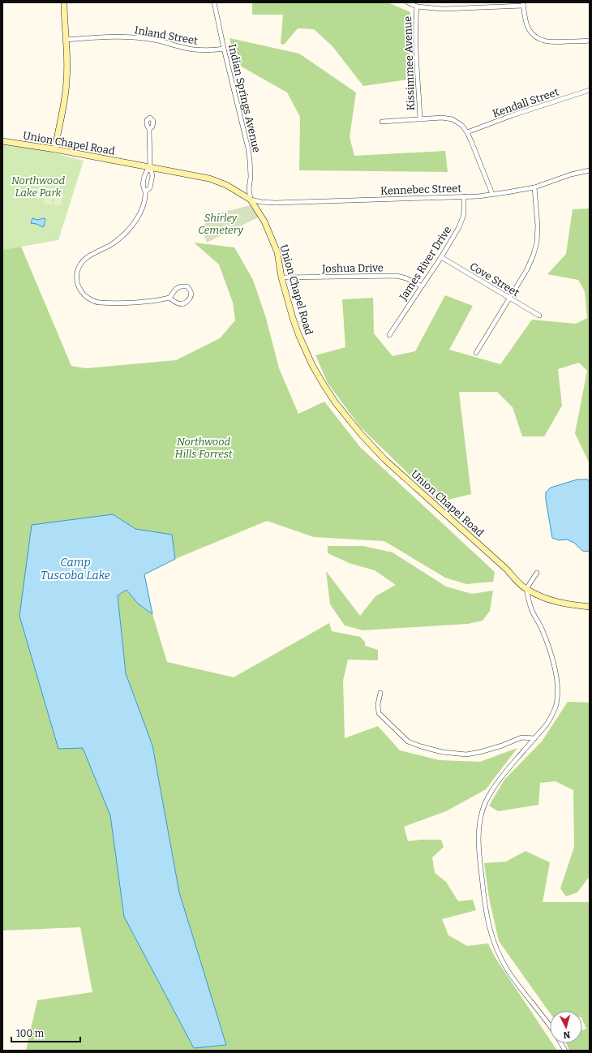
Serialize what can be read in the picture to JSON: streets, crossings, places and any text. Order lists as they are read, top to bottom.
{
  "streets": {
    "street": [
      "Inland Street",
      "Kissimmee Avenue",
      "Indian Springs Avenue",
      "Kendall Street",
      "Union Chapel Road",
      "Kennebec Street",
      "James River Drive",
      "Joshua Drive",
      "Cove Street"
    ]
  },
  "crossings": [
    ["Inland Street", "Indian Springs Avenue"],
    ["Indian Springs Avenue", "Union Chapel Road"],
    ["Indian Springs Avenue", "Kennebec Street"],
    ["Union Chapel Road", "Kennebec Street"],
    ["Union Chapel Road", "Joshua Drive"],
    ["Kennebec Street", "James River Drive"],
    ["James River Drive", "Joshua Drive"],
    ["James River Drive", "Cove Street"]
  ],
  "water": ["Camp Tuscoba Lake"],
  "parks": ["Northwood Lake Park", "Shirley Cemetery", "Northwood Hills Forrest"],
  "scale_bar": "100 m",
  "north": "bottom"
}
